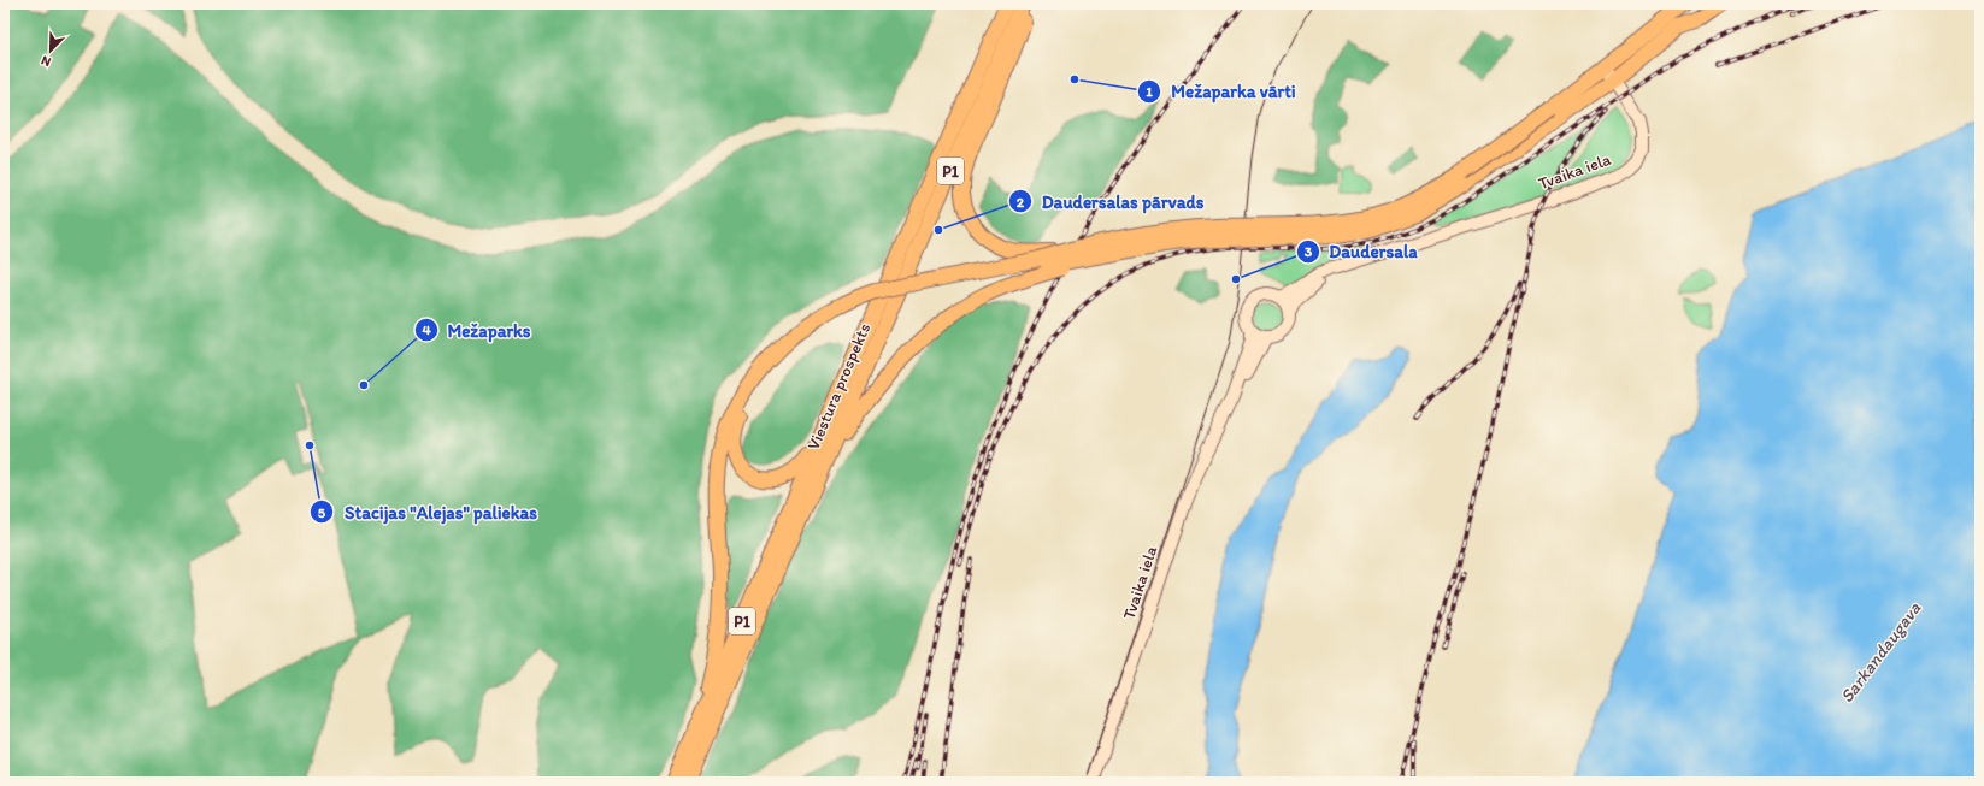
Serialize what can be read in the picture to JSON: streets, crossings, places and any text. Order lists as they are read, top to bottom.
{
  "streets": {
    "main road": ["P1", "Viestura prospekts"],
    "street": ["Tvaika iela"]
  },
  "water": ["Sarkandaugava"],
  "places": [
    "Mežaparka vārti",
    "Daudersalas pārvads",
    "Daudersala",
    "Mežaparks",
    "Stacijas \"Alejas\" paliekas"
  ],
  "north": "bottom left"
}
